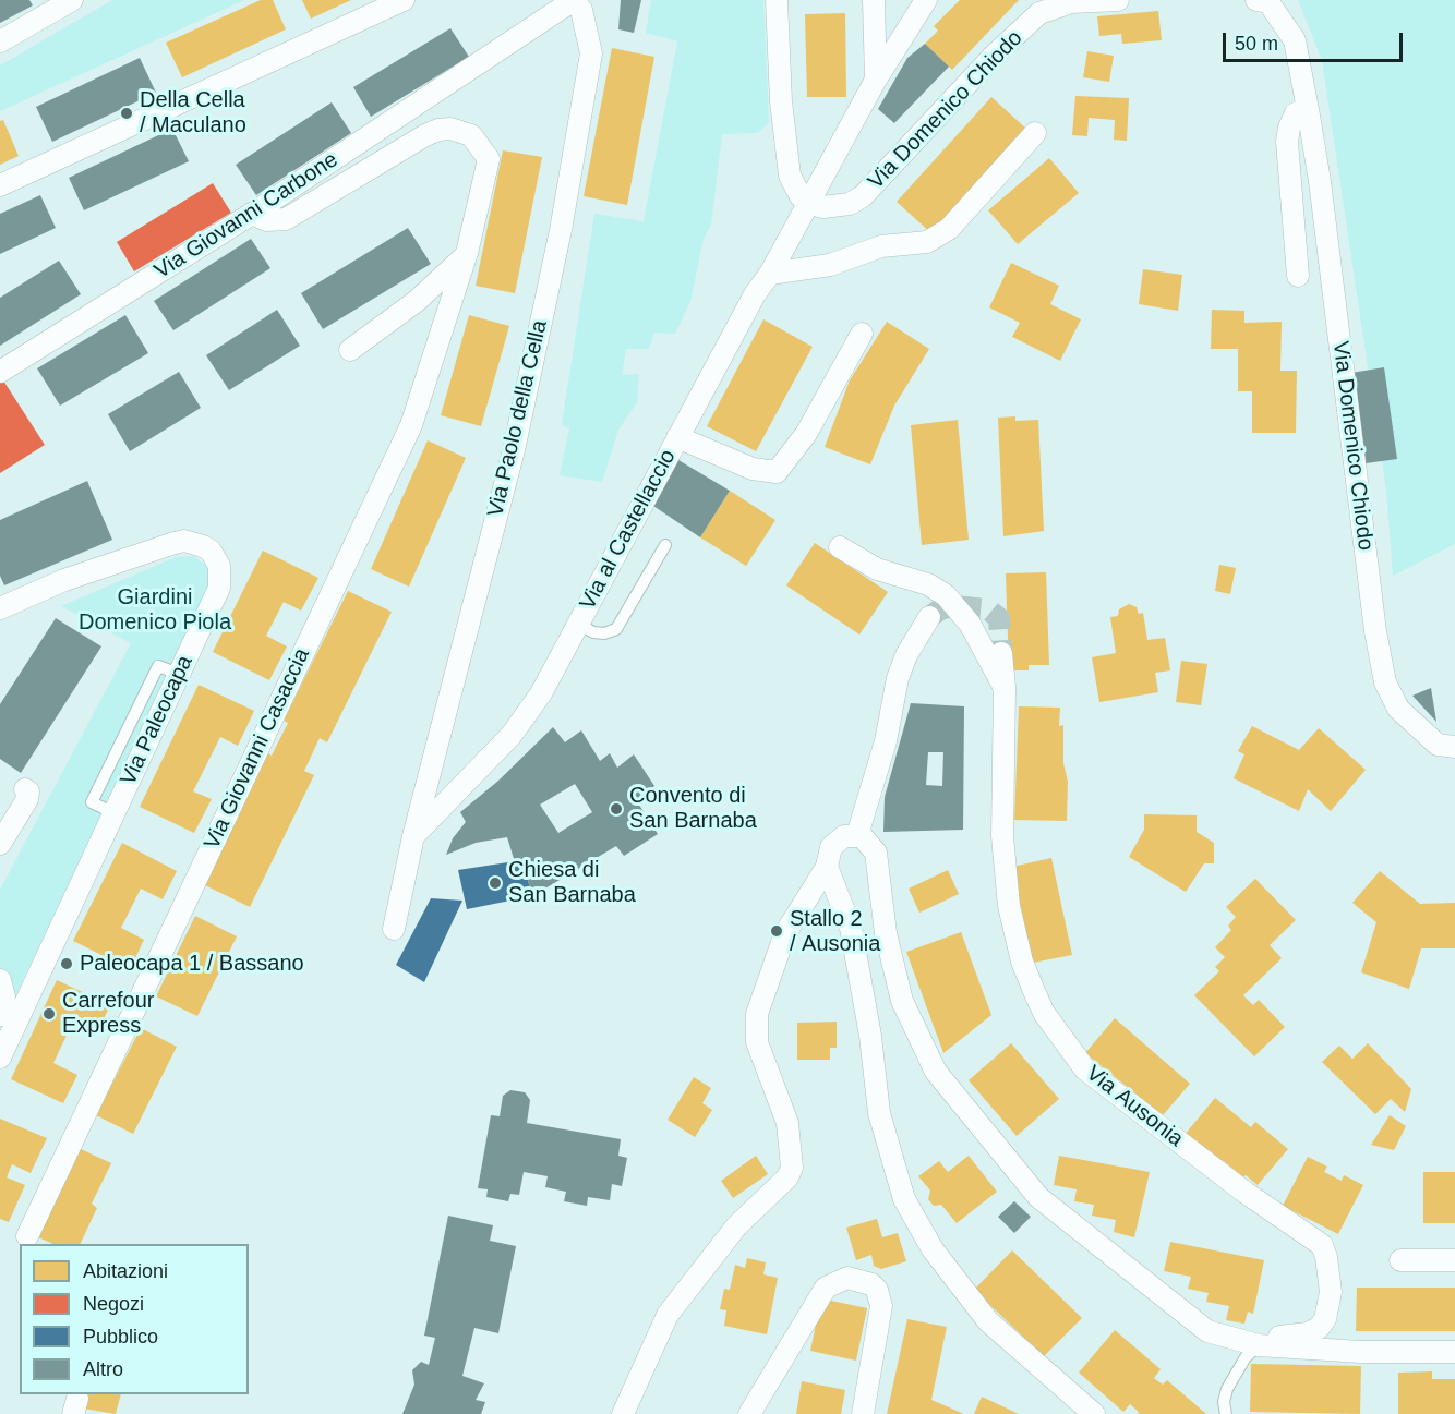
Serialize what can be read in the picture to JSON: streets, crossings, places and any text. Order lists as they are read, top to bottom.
{
  "streets": {
    "street": [
      "Via Domenico Chiodo",
      "Via Giovanni Carbone",
      "Via Paolo della Cella",
      "Via al Castellaccio",
      "Via Paleocapa",
      "Via Giovanni Casaccia",
      "Via Ausonia"
    ]
  },
  "crossings": [
    ["Via Domenico Chiodo", "Via al Castellaccio"],
    ["Via Giovanni Carbone", "Via Paolo della Cella"],
    ["Via Giovanni Carbone", "Via Giovanni Casaccia"],
    ["Via Paolo della Cella", "Via al Castellaccio"]
  ],
  "parks": ["Giardini Domenico Piola"],
  "places": [
    "Della Cella / Maculano",
    "Convento di San Barnaba",
    "Chiesa di San Barnaba",
    "Stallo 2 / Ausonia",
    "Paleocapa 1 / Bassano",
    "Carrefour Express"
  ],
  "legend": [
    "Abitazioni",
    "Negozi",
    "Pubblico",
    "Altro"
  ],
  "scale_bar": "50 m"
}
